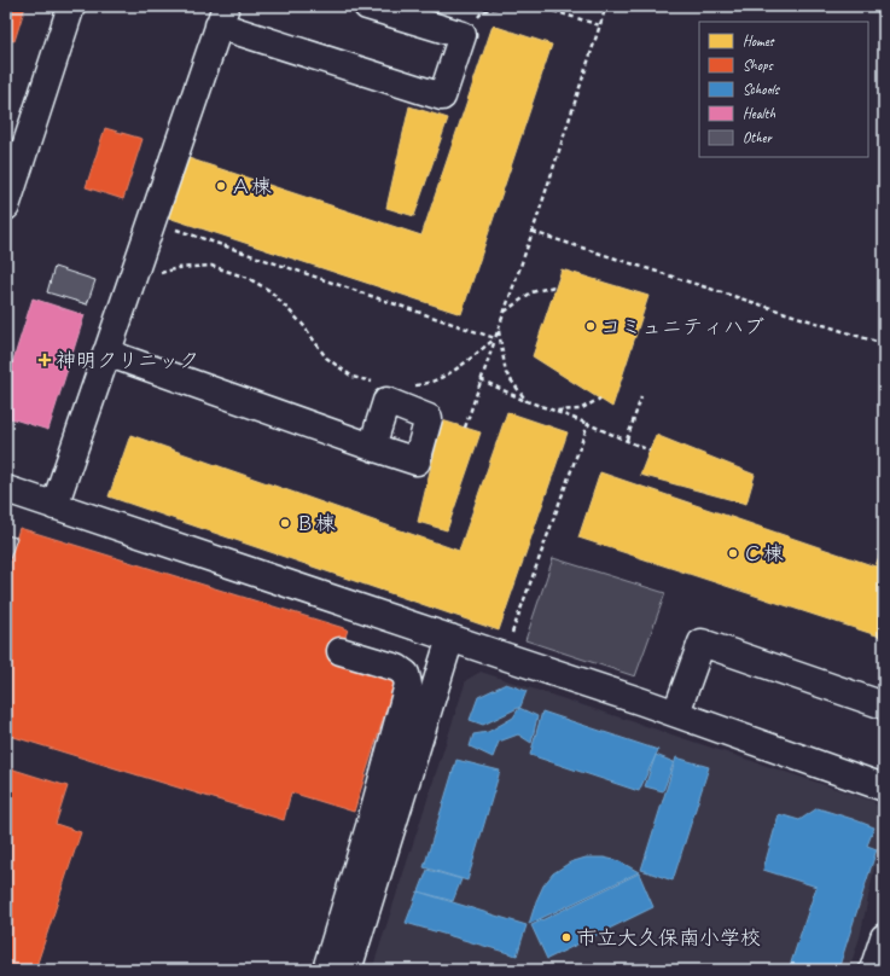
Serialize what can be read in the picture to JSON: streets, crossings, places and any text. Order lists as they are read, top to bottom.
{
  "places": {
    "other": [
      "Ａ棟",
      "コミュニティハブ",
      "Ｂ棟",
      "Ｃ棟",
      "市立大久保南小学校"
    ],
    "health": ["神明クリニック"]
  },
  "legend": [
    "Homes",
    "Shops",
    "Schools",
    "Health",
    "Other"
  ]
}
